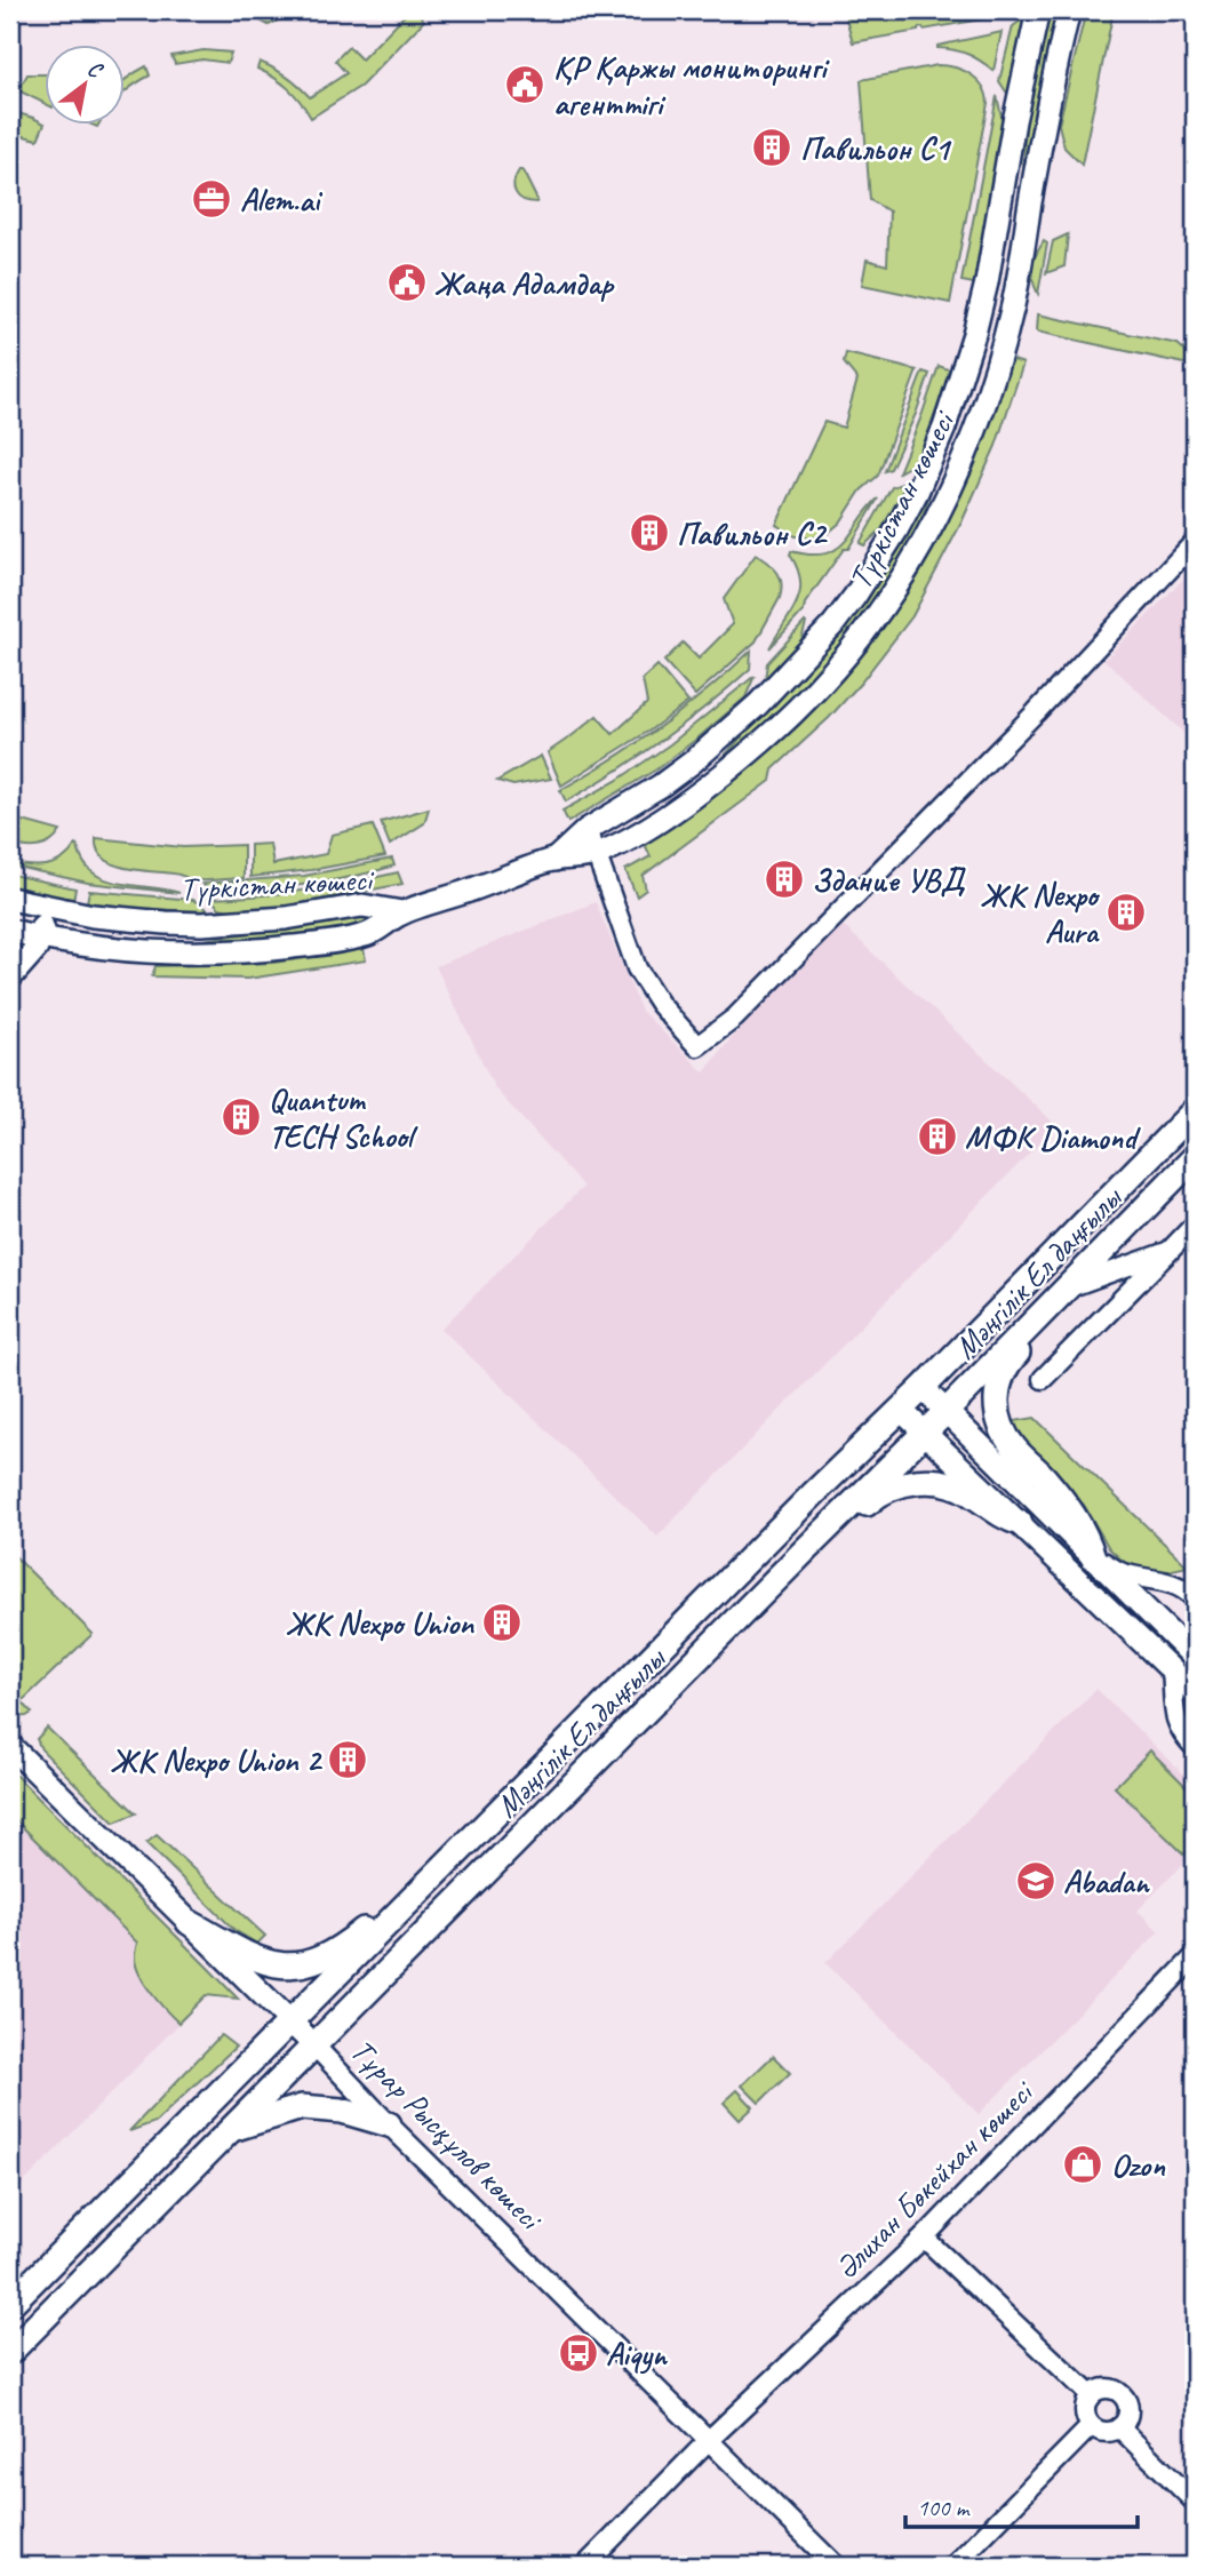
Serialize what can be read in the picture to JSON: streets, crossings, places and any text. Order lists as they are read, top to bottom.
{
  "streets": {
    "main road": ["Мәңгілік Ел даңғылы"],
    "street": ["Түркістан көшесі", "Тұрар Рысқұлов көшесі", "Әлихан Бөкейхан көшесі"]
  },
  "crossings": [
    ["Мәңгілік Ел даңғылы", "Тұрар Рысқұлов көшесі"],
    ["Тұрар Рысқұлов көшесі", "Әлихан Бөкейхан көшесі"]
  ],
  "places": {
    "public building": ["ҚР Қаржы мониторингі агенттігі", "Жаңа Адамдар"],
    "building": [
      "Павильон С1",
      "Павильон С2",
      "Здание УВД",
      "ЖК Nexpo Aura",
      "Quantum TECH School",
      "МФК Diamond",
      "ЖК Nexpo Union",
      "ЖК Nexpo Union 2"
    ],
    "office": ["Alem.ai"],
    "school or university": ["Abadan"],
    "shop": ["Ozon"],
    "bus stop": ["Aiqyn"]
  },
  "scale_bar": "100 m",
  "north": "top right"
}
